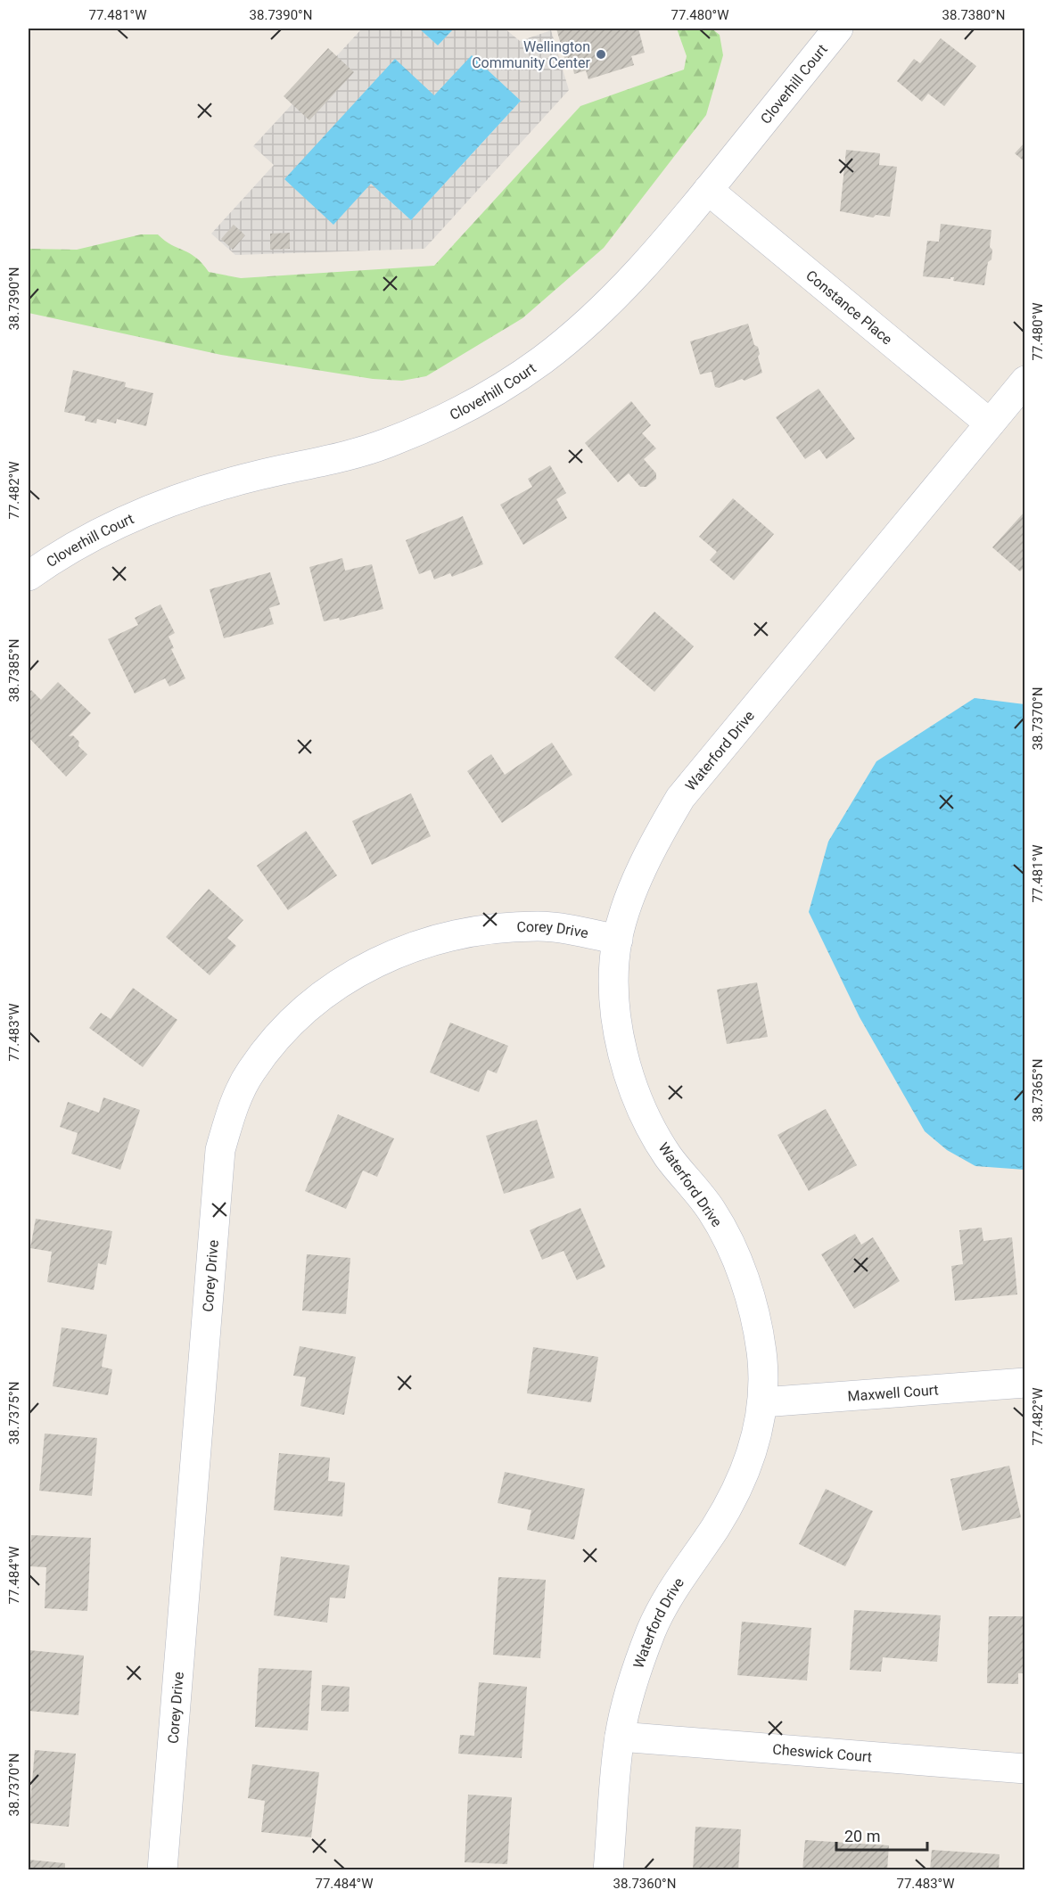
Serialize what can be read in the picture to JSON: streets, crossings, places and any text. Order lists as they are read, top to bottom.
{
  "streets": {
    "street": [
      "Cloverhill Court",
      "Constance Place",
      "Waterford Drive",
      "Corey Drive",
      "Maxwell Court",
      "Cheswick Court"
    ]
  },
  "crossings": [
    ["Cloverhill Court", "Constance Place"],
    ["Constance Place", "Waterford Drive"],
    ["Waterford Drive", "Corey Drive"],
    ["Waterford Drive", "Maxwell Court"],
    ["Waterford Drive", "Cheswick Court"]
  ],
  "places": ["Wellington Community Center"],
  "scale_bar": "20 m",
  "coordinates": [
    "77.481°W",
    "38.7390°N",
    "77.480°W",
    "38.7380°N",
    "77.482°W",
    "38.7385°N",
    "38.7370°N",
    "77.483°W",
    "38.7365°N",
    "38.7375°N",
    "77.484°W",
    "38.7360°N"
  ]
}
